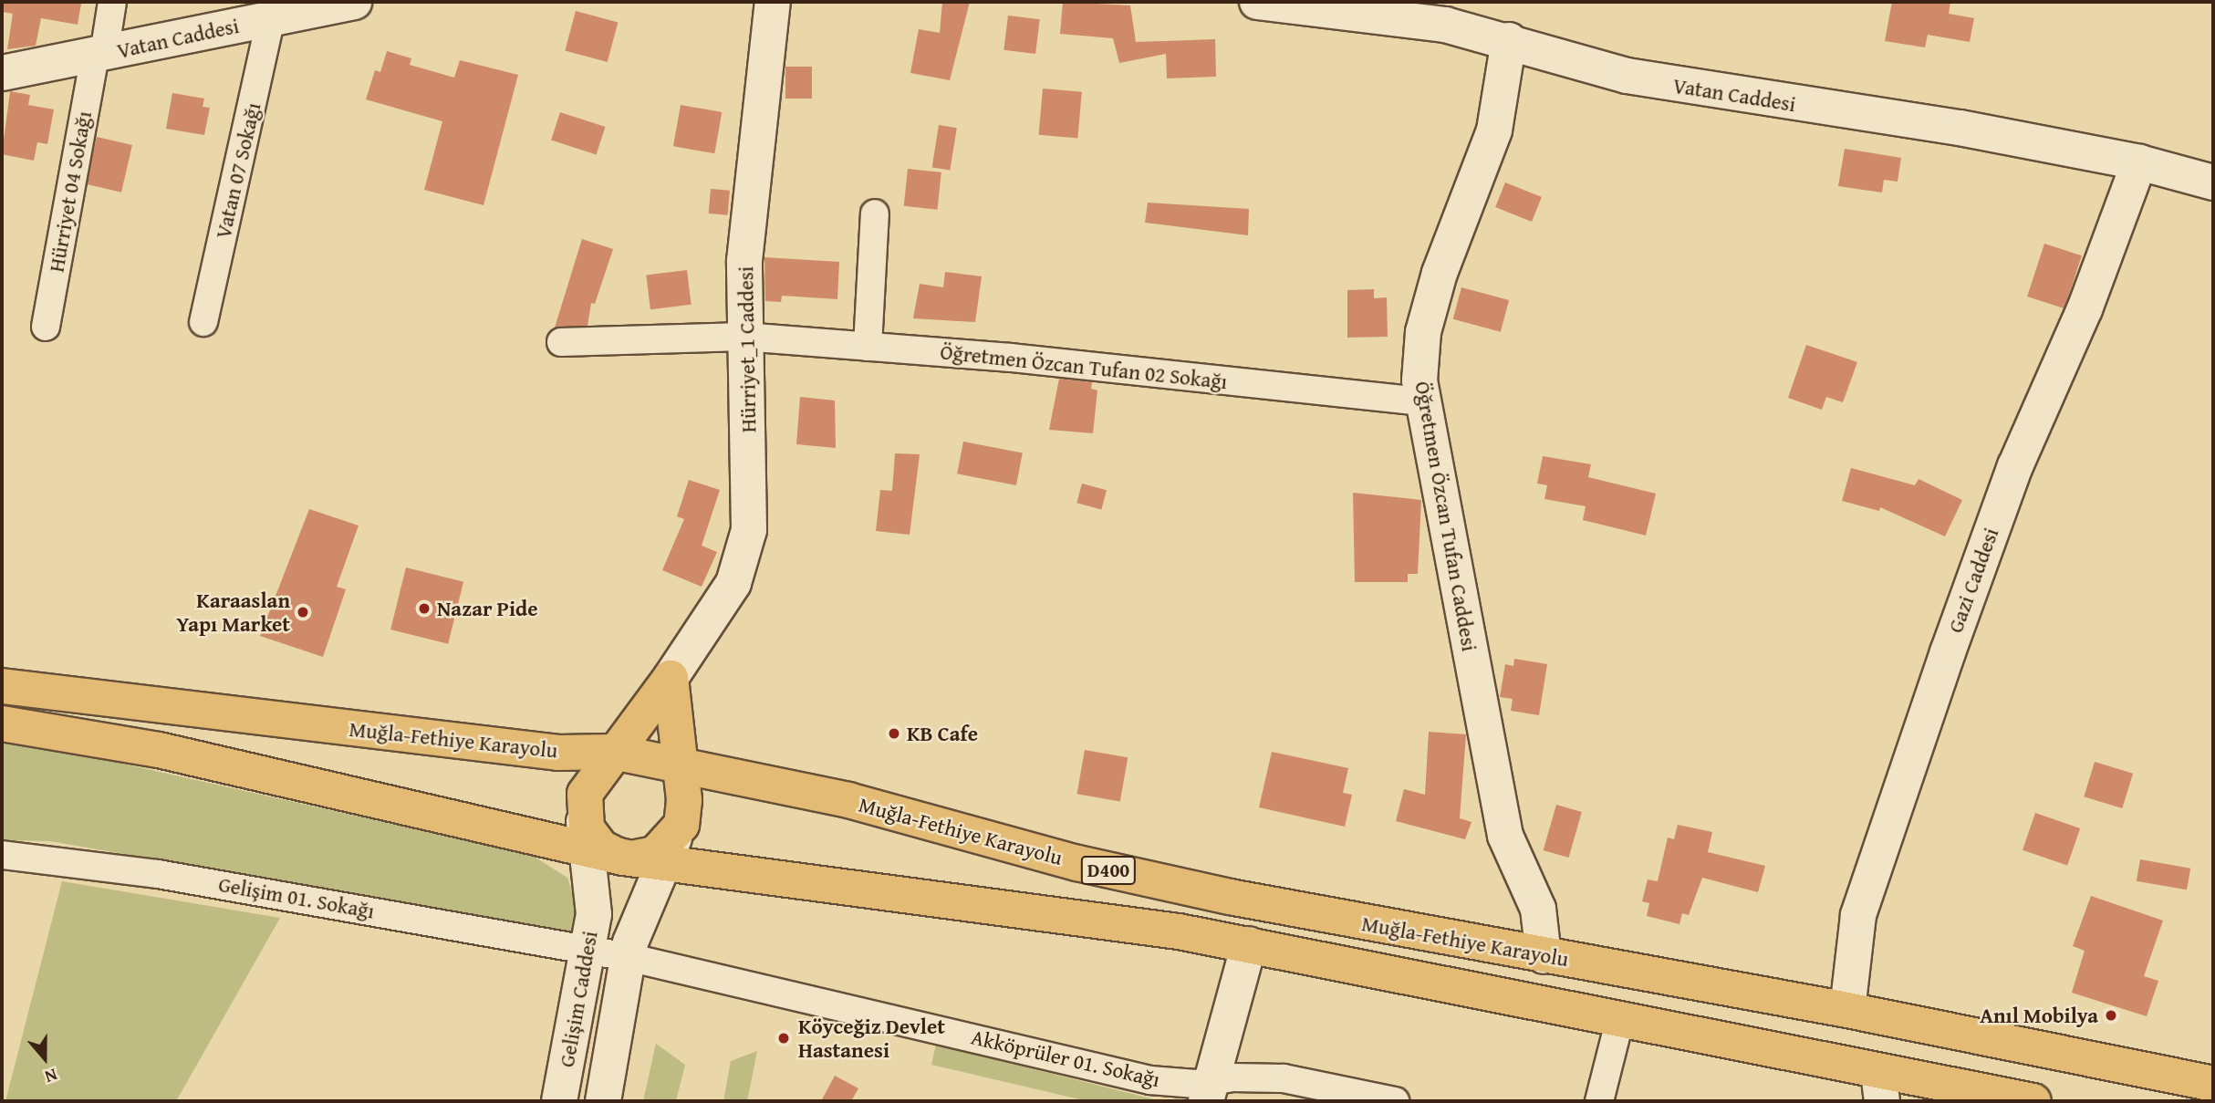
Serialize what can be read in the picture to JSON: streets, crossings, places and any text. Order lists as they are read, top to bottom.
{
  "streets": {
    "highway": ["Muğla-Fethiye Karayolu", "D400"],
    "street": [
      "Vatan Caddesi",
      "Vatan 07 Sokağı",
      "Hürriyet 04 Sokağı",
      "Hürriyet_1 Caddesi",
      "Öğretmen Özcan Tufan 02 Sokağı",
      "Öğretmen Özcan Tufan Caddesi",
      "Gazi Caddesi",
      "Gelişim 01. Sokağı",
      "Gelişim Caddesi",
      "Akköprüler 01. Sokağı"
    ]
  },
  "crossings": [
    ["Vatan Caddesi", "Vatan 07 Sokağı"],
    ["Vatan Caddesi", "Hürriyet 04 Sokağı"],
    ["Vatan Caddesi", "Öğretmen Özcan Tufan Caddesi"],
    ["Vatan Caddesi", "Gazi Caddesi"],
    ["Hürriyet_1 Caddesi", "Öğretmen Özcan Tufan 02 Sokağı"],
    ["Öğretmen Özcan Tufan 02 Sokağı", "Öğretmen Özcan Tufan Caddesi"],
    ["Öğretmen Özcan Tufan Caddesi", "Muğla-Fethiye Karayolu"],
    ["Gazi Caddesi", "Muğla-Fethiye Karayolu"],
    ["Muğla-Fethiye Karayolu", "Gelişim Caddesi"],
    ["Gelişim 01. Sokağı", "Gelişim Caddesi"],
    ["Gelişim 01. Sokağı", "Akköprüler 01. Sokağı"],
    ["Gelişim Caddesi", "Akköprüler 01. Sokağı"]
  ],
  "places": [
    "Nazar Pide",
    "Karaaslan Yapı Market",
    "KB Cafe",
    "Anıl Mobilya",
    "Köyceğiz Devlet Hastanesi"
  ],
  "north": "bottom"
}
